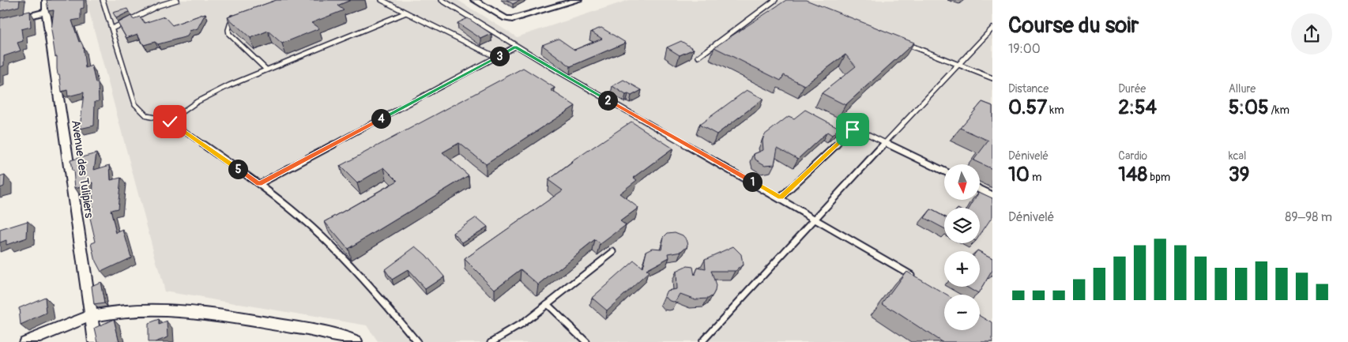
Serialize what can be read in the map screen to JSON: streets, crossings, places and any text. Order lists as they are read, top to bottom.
{
  "streets": {
    "street": ["Avenue des Tulipiers"]
  },
  "north": "bottom",
  "page": {
    "heading": ["Course du soir", "19:00"],
    "pins": [
      "3",
      "2",
      "4",
      "5",
      "1"
    ],
    "stats": [
      ["Distance", "0.57 km"],
      ["Durée", "2:54"],
      ["Allure", "5:05 /km"],
      ["Dénivelé", "10 m"],
      ["Cardio", "148 bpm"],
      ["kcal", "39"]
    ],
    "map_buttons": ["+", "−"],
    "chart": ["Dénivelé", "89–98 m"]
  }
}
